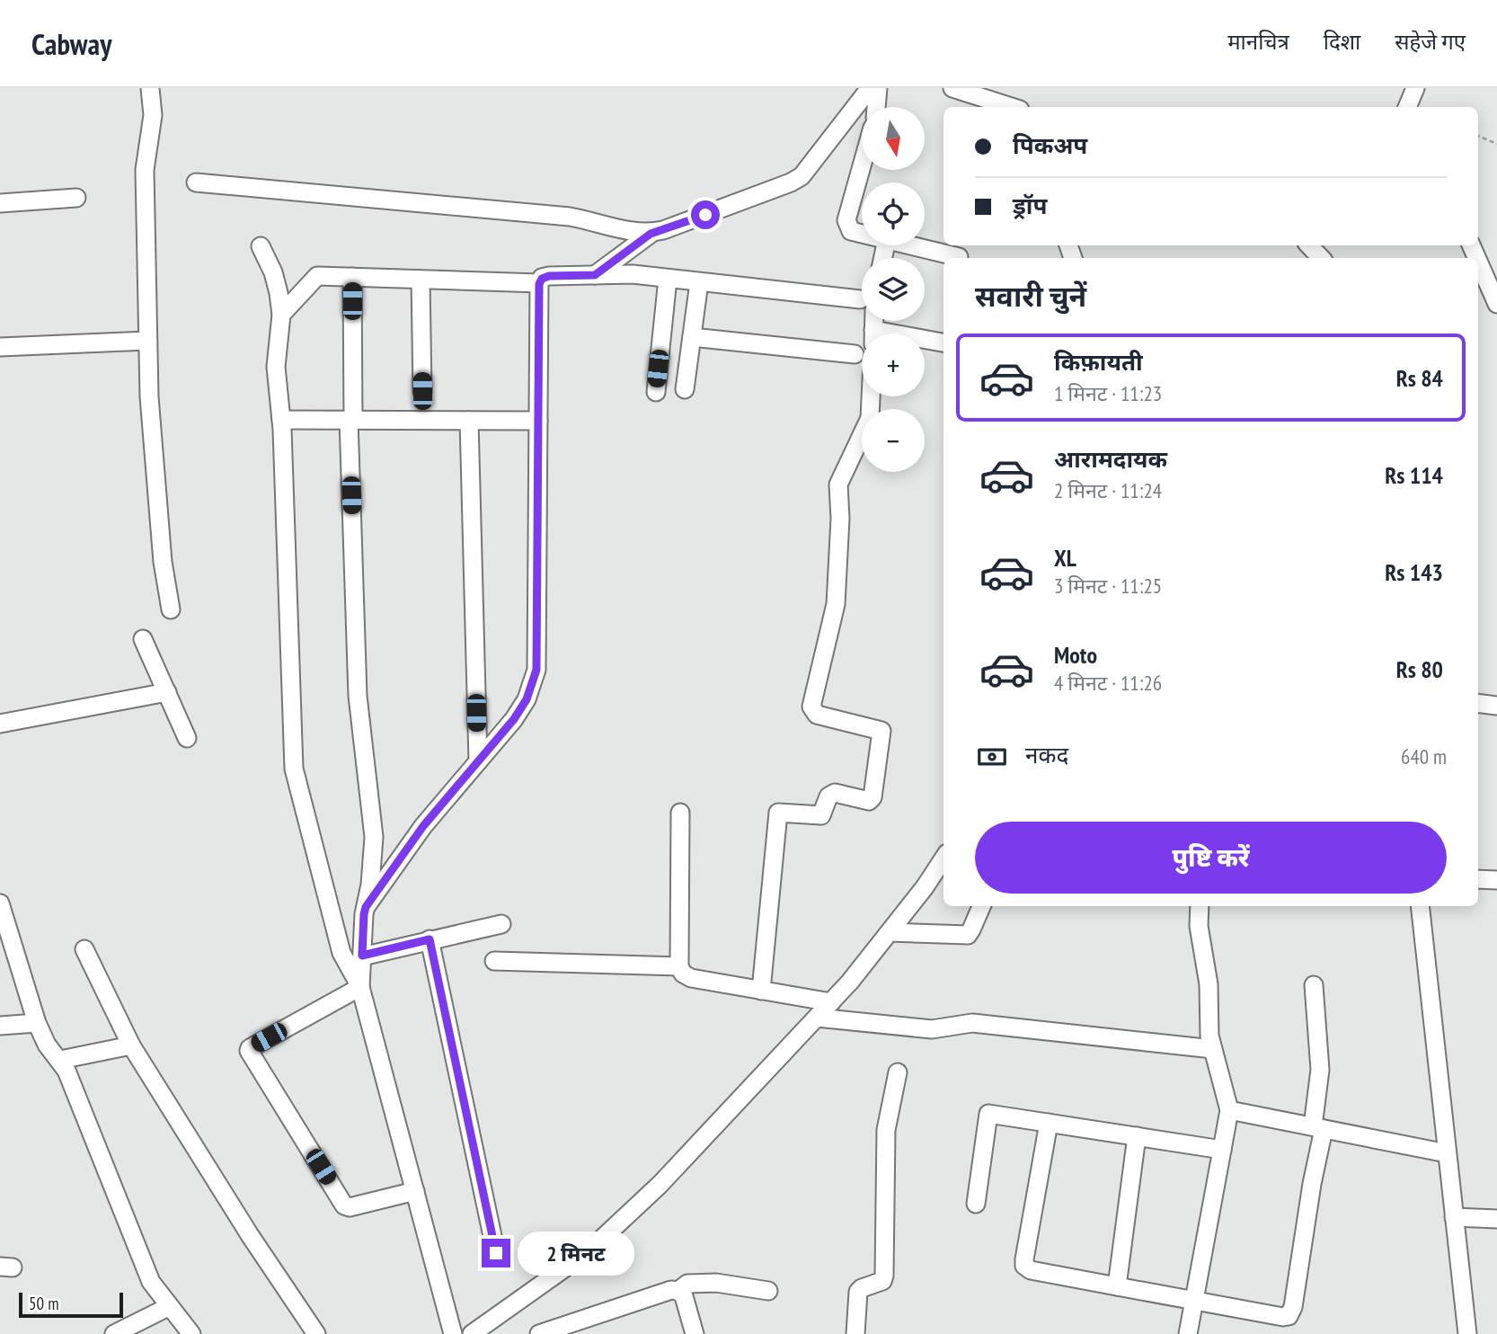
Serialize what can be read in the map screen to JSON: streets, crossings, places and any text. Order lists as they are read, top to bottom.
{
  "scale_bar": "50 m",
  "north": "bottom",
  "page": {
    "header": "Cabway",
    "nav": ["मानचित्र", "दिशा", "सहेजे गए"],
    "map_buttons": ["+", "−"],
    "banner": ["पिकअप", "ड्रॉप"],
    "heading": "सवारी चुनें",
    "list": [
      {
        "name": "किफ़ायती",
        "note": "1 मिनट · 11:23",
        "value": "Rs 84"
      },
      {
        "name": "आरामदायक",
        "note": "2 मिनट · 11:24",
        "value": "Rs 114"
      },
      {
        "name": "XL",
        "note": "3 मिनट · 11:25",
        "value": "Rs 143"
      },
      {
        "name": "Moto",
        "note": "4 मिनट · 11:26",
        "value": "Rs 80"
      }
    ],
    "pay": ["नकद", "640 m"],
    "buttons": "पुष्टि करें",
    "bubble": "2 मिनट",
    "scale": "50 m"
  }
}
